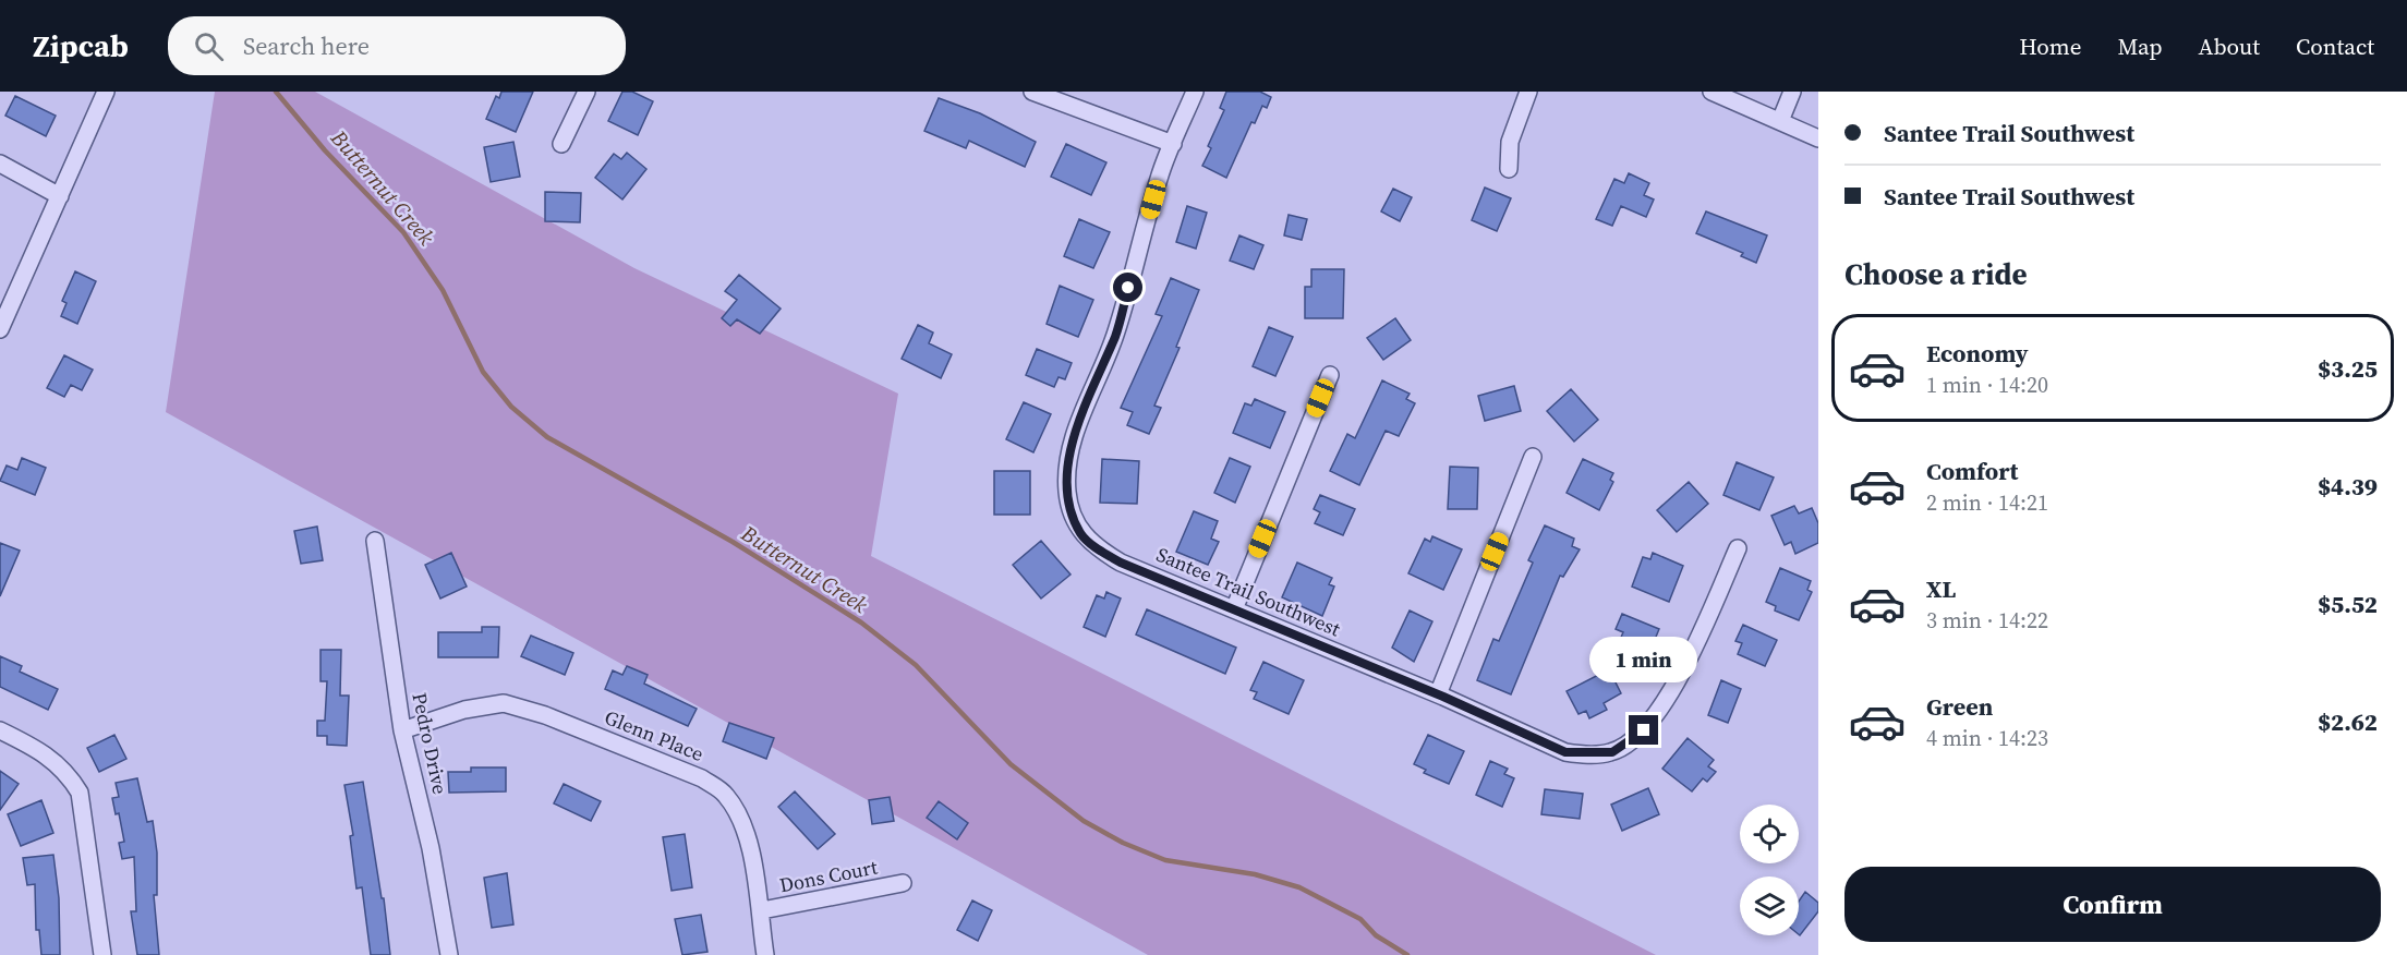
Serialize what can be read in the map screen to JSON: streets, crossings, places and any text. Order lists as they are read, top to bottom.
{
  "streets": {
    "street": [
      "Santee Trail Southwest",
      "Glenn Place",
      "Pedro Drive",
      "Dons Court"
    ]
  },
  "crossings": [
    ["Glenn Place", "Pedro Drive"],
    ["Glenn Place", "Dons Court"]
  ],
  "water": ["Butternut Creek"],
  "page": {
    "header": "Zipcab",
    "search": "Search here",
    "nav": [
      "Home",
      "Map",
      "About",
      "Contact"
    ],
    "banner": ["Santee Trail Southwest", "Santee Trail Southwest"],
    "heading": "Choose a ride",
    "list": [
      {
        "name": "Economy",
        "note": "1 min · 14:20",
        "value": "$3.25"
      },
      {
        "name": "Comfort",
        "note": "2 min · 14:21",
        "value": "$4.39"
      },
      {
        "name": "XL",
        "note": "3 min · 14:22",
        "value": "$5.52"
      },
      {
        "name": "Green",
        "note": "4 min · 14:23",
        "value": "$2.62"
      }
    ],
    "bubble": "1 min",
    "buttons": "Confirm"
  }
}
